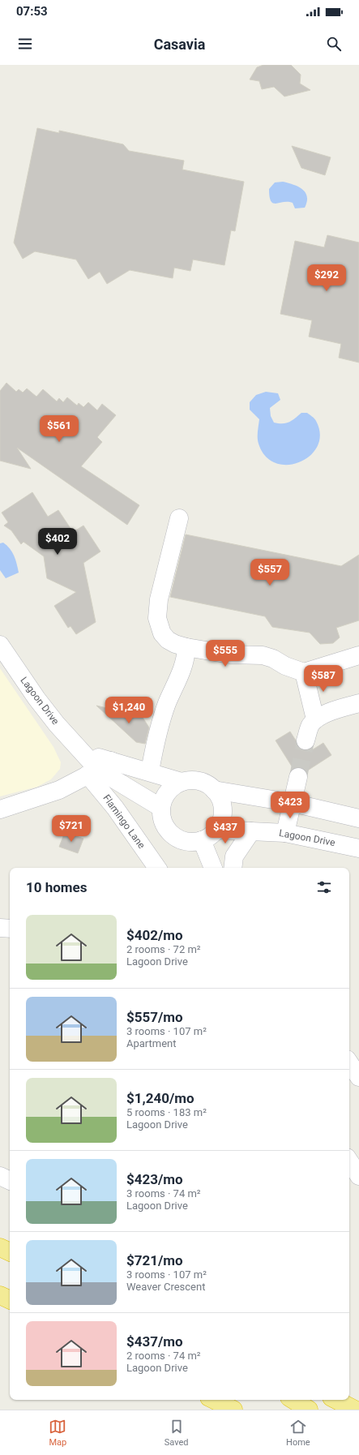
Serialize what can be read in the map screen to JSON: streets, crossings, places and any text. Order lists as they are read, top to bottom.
{
  "streets": {
    "street": ["Lagoon Drive", "Flamingo Lane"]
  },
  "crossings": [
    ["Lagoon Drive", "Flamingo Lane"]
  ],
  "page": {
    "status": "07:53",
    "header": "Casavia",
    "price": [
      "$292",
      "$561",
      "$402",
      "$557",
      "$555",
      "$587",
      "$1,240",
      "$423",
      "$721",
      "$437"
    ],
    "heading": "10 homes",
    "list": [
      {
        "name": "$402/mo",
        "note": "2 rooms · 72 m² · Lagoon Drive"
      },
      {
        "name": "$557/mo",
        "note": "3 rooms · 107 m² · Apartment"
      },
      {
        "name": "$1,240/mo",
        "note": "5 rooms · 183 m² · Lagoon Drive"
      },
      {
        "name": "$423/mo",
        "note": "3 rooms · 74 m² · Lagoon Drive"
      },
      {
        "name": "$721/mo",
        "note": "3 rooms · 107 m² · Weaver Crescent"
      },
      {
        "name": "$437/mo",
        "note": "2 rooms · 74 m² · Lagoon Drive"
      }
    ],
    "tabs": ["Map", "Saved", "Home"]
  }
}
